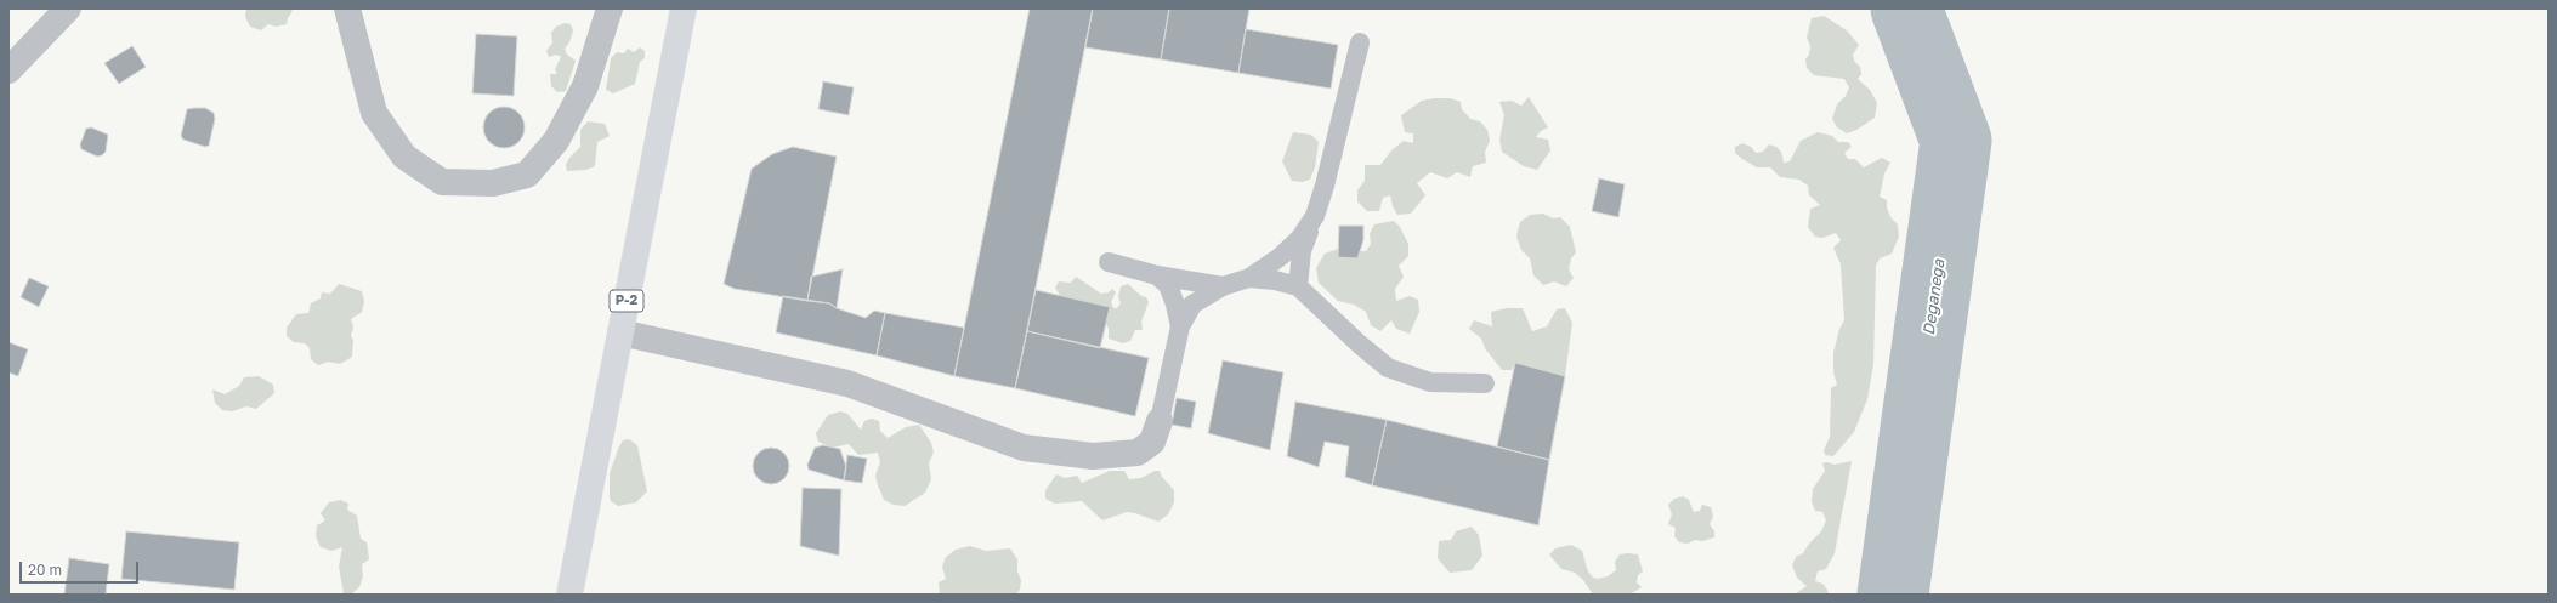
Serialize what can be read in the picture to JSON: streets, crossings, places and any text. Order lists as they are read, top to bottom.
{
  "streets": {
    "highway": ["P-2"]
  },
  "water": ["Deganega"],
  "scale_bar": "20 m"
}
